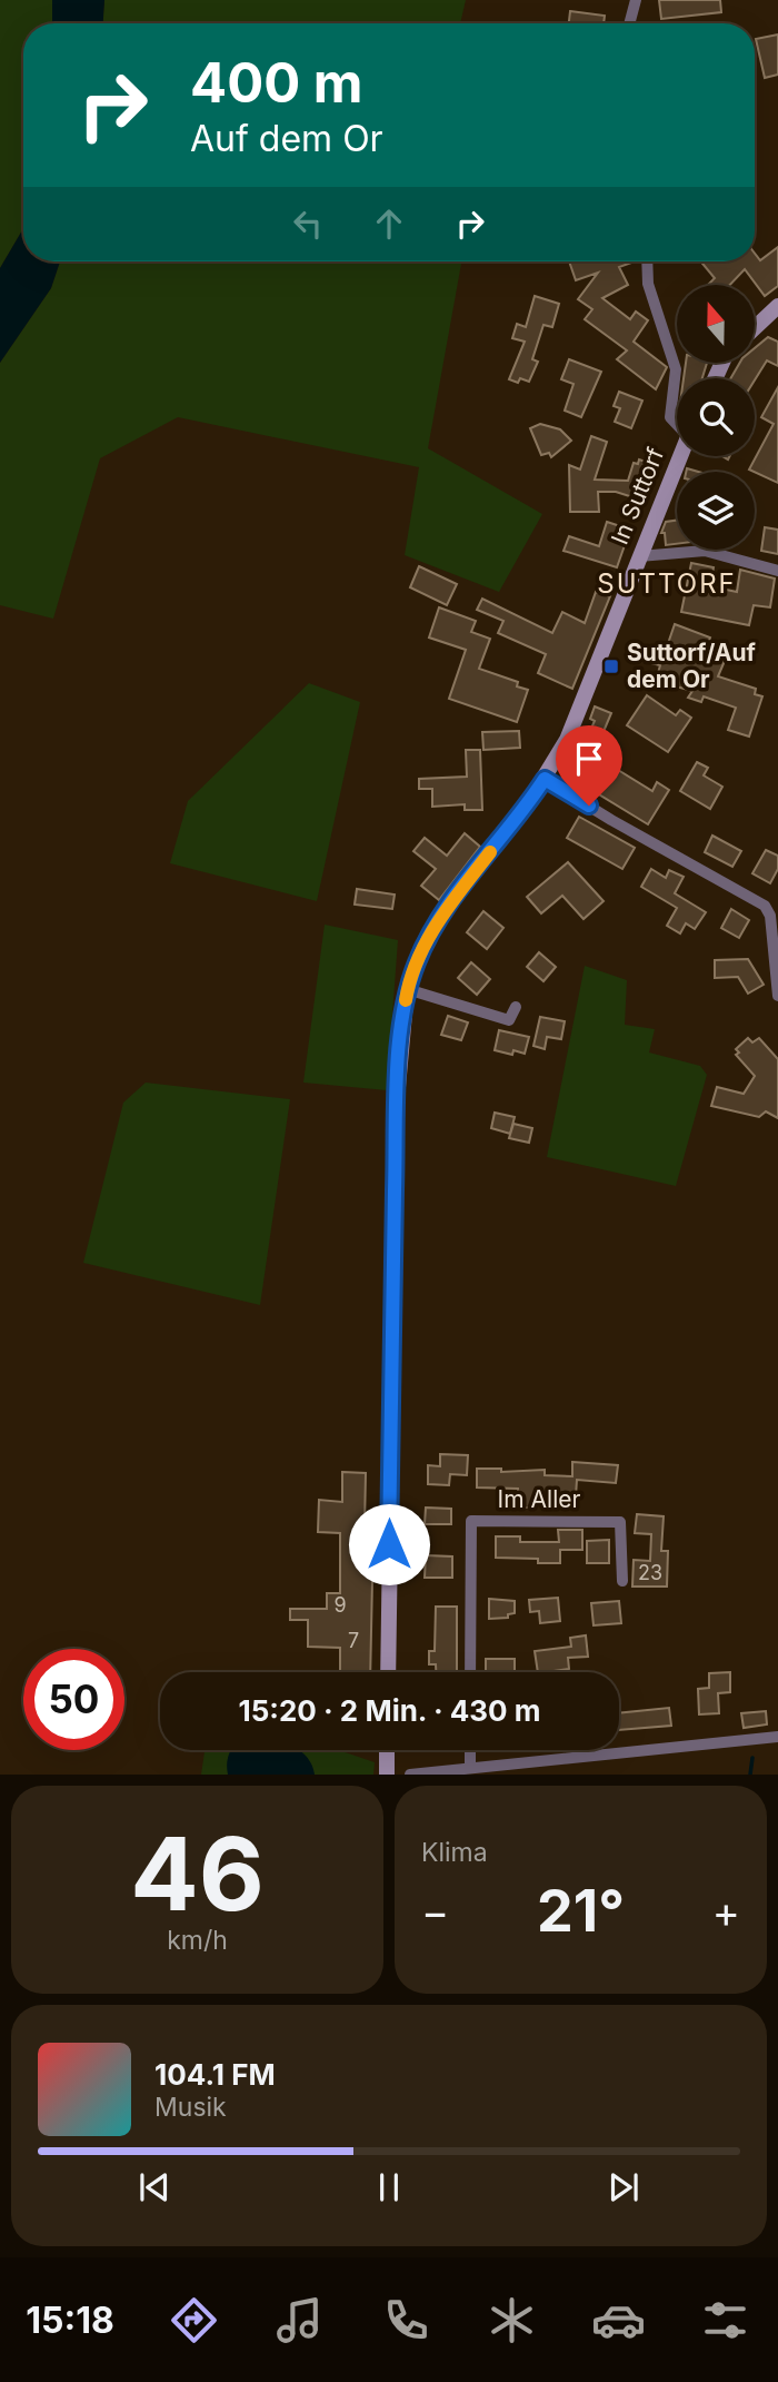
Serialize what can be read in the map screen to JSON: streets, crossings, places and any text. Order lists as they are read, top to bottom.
{
  "streets": {
    "main road": ["In Suttorf"],
    "street": ["Im Aller"]
  },
  "districts": ["SUTTORF"],
  "places": {
    "transit": ["Suttorf/Auf dem Or"]
  },
  "house_numbers": ["23", "9", "7"],
  "north": "top",
  "page": {
    "turn": ["400 m", "Auf dem Or"],
    "limit": "50",
    "trip": "15:20 · 2 Min. · 430 m",
    "tile": [
      ["46", "km/h"],
      "Klima"
    ],
    "heat": ["−", "21°", "+"],
    "song": ["104.1 FM", "Musik"],
    "tabs": "15:18"
  }
}
